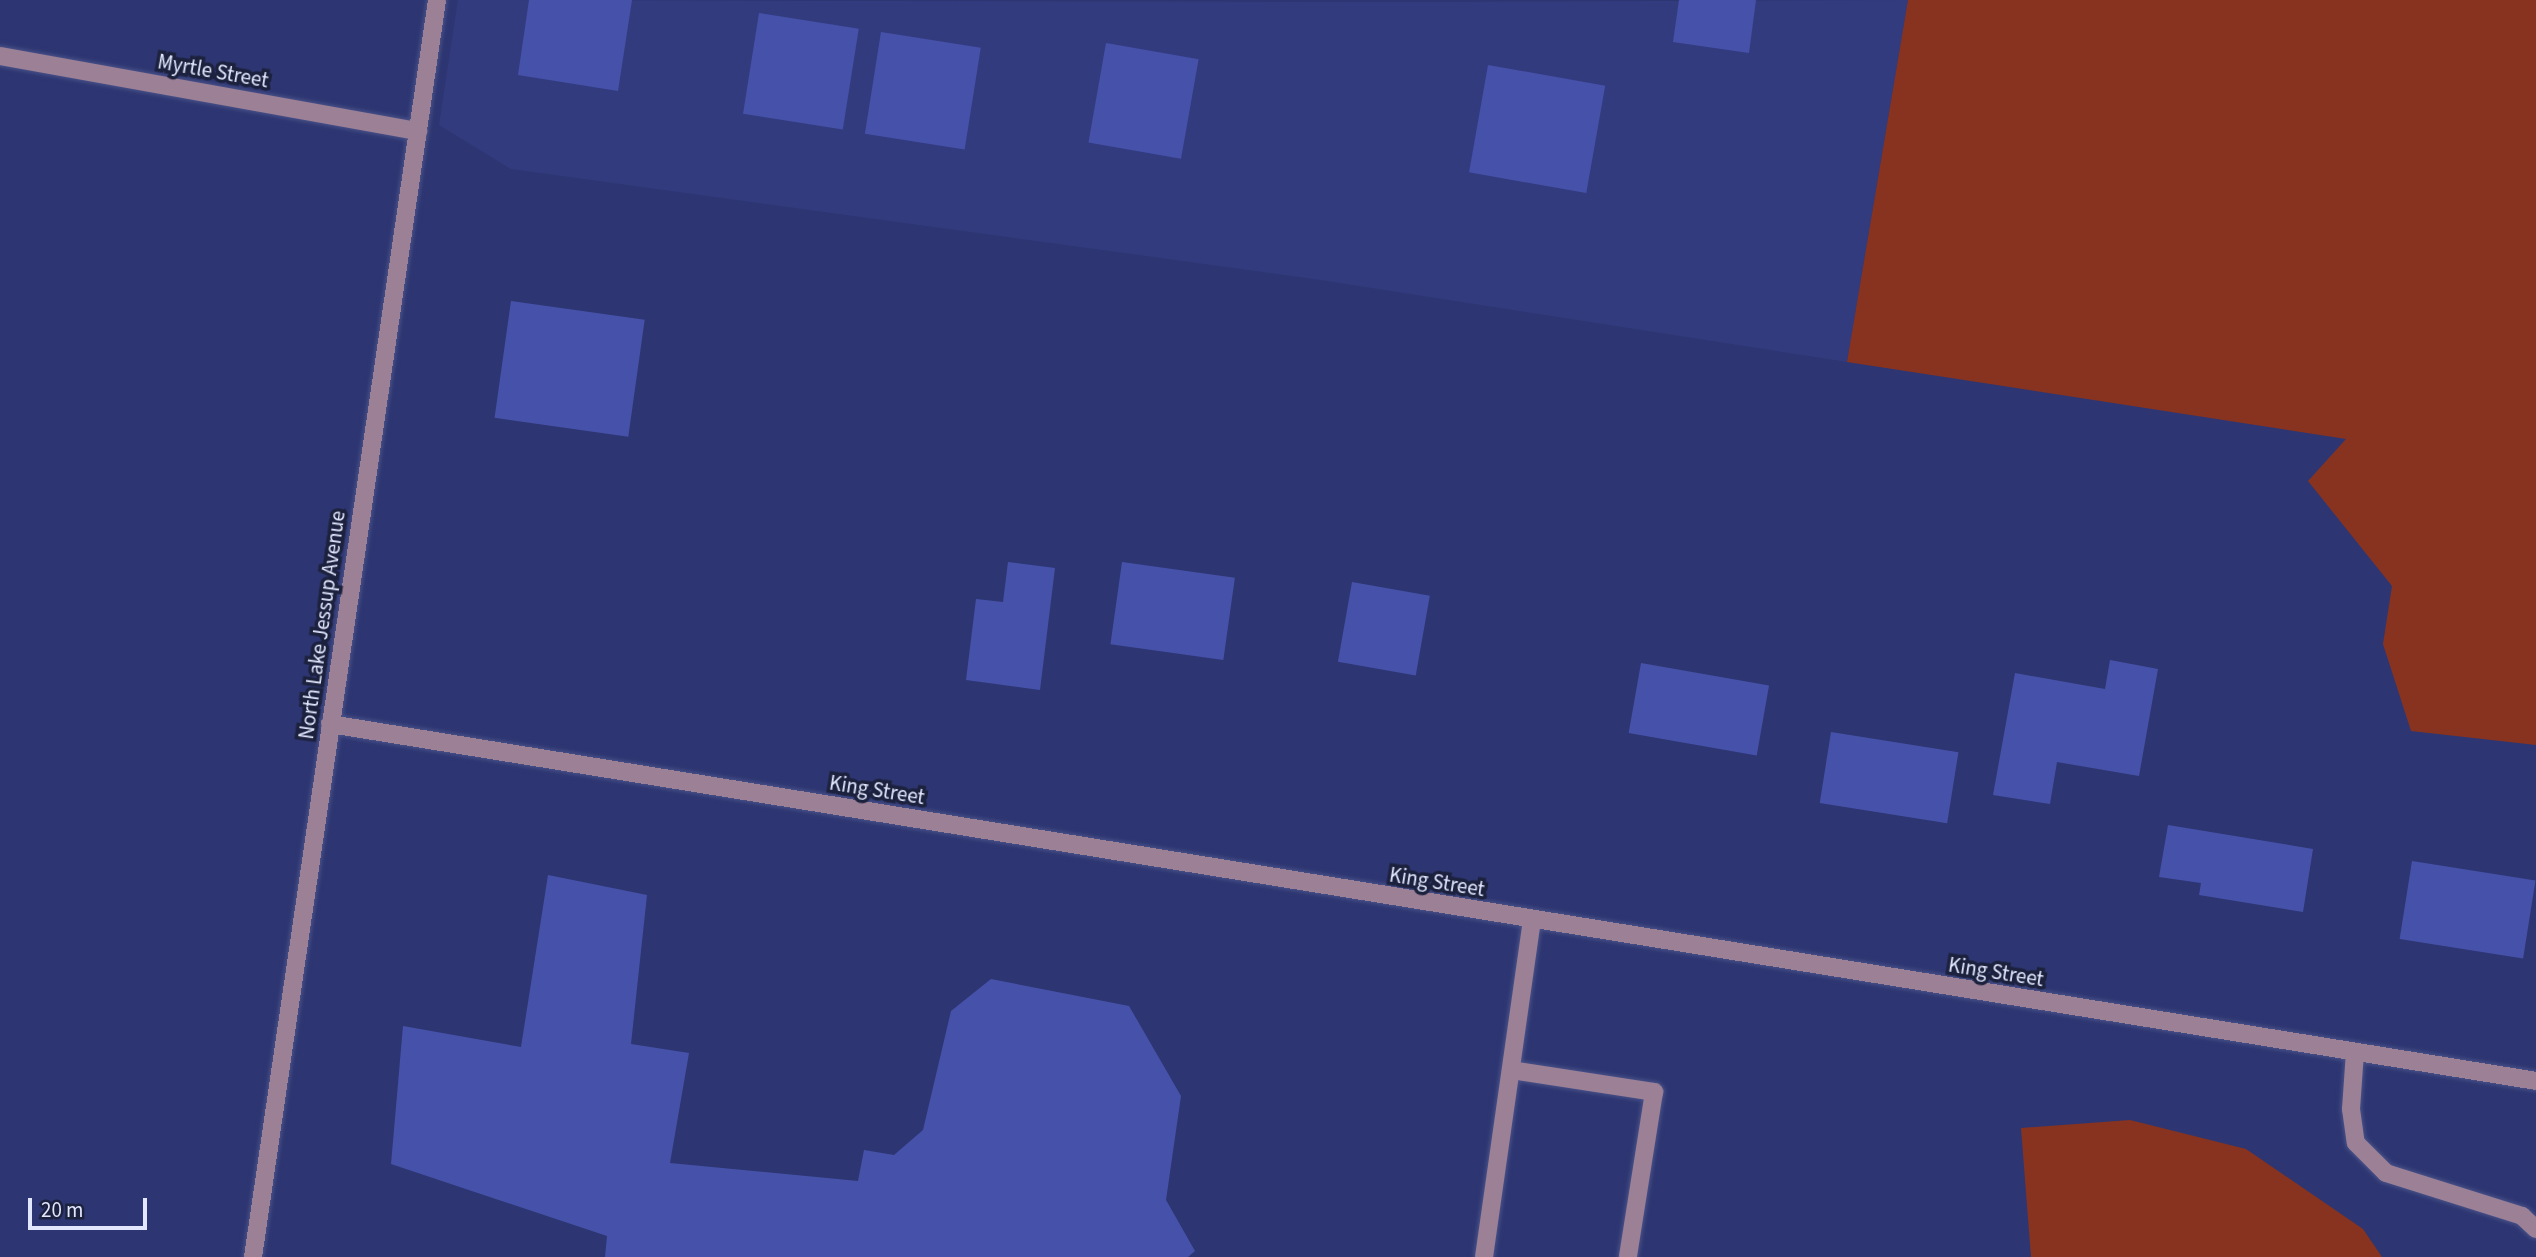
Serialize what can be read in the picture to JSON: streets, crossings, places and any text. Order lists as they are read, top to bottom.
{
  "streets": {
    "street": ["Myrtle Street", "North Lake Jessup Avenue", "King Street"]
  },
  "crossings": [
    ["Myrtle Street", "North Lake Jessup Avenue"],
    ["North Lake Jessup Avenue", "King Street"]
  ],
  "scale_bar": "20 m"
}
